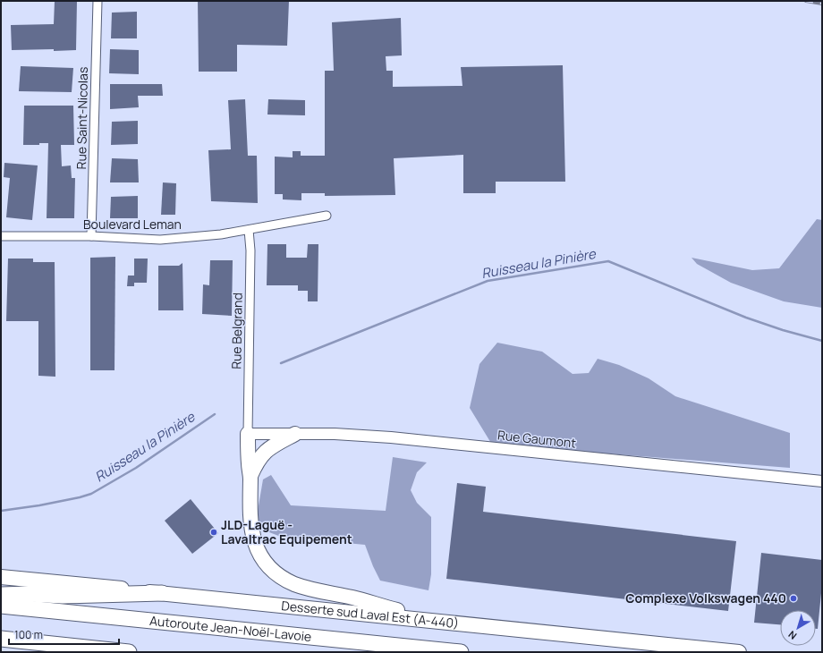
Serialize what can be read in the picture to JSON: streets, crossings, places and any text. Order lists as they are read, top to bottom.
{
  "streets": {
    "highway": ["Desserte sud Laval Est (A-440)", "Autoroute Jean-Noël-Lavoie"],
    "street": [
      "Rue Saint-Nicolas",
      "Boulevard Leman",
      "Rue Belgrand",
      "Rue Gaumont"
    ]
  },
  "crossings": [
    ["Rue Saint-Nicolas", "Boulevard Leman"],
    ["Boulevard Leman", "Rue Belgrand"],
    ["Rue Belgrand", "Rue Gaumont"]
  ],
  "water": ["Ruisseau la Pinière"],
  "places": ["JLD-Laguë - Lavaltrac Equipement", "Complexe Volkswagen 440"],
  "scale_bar": "100 m",
  "north": "bottom left"
}
